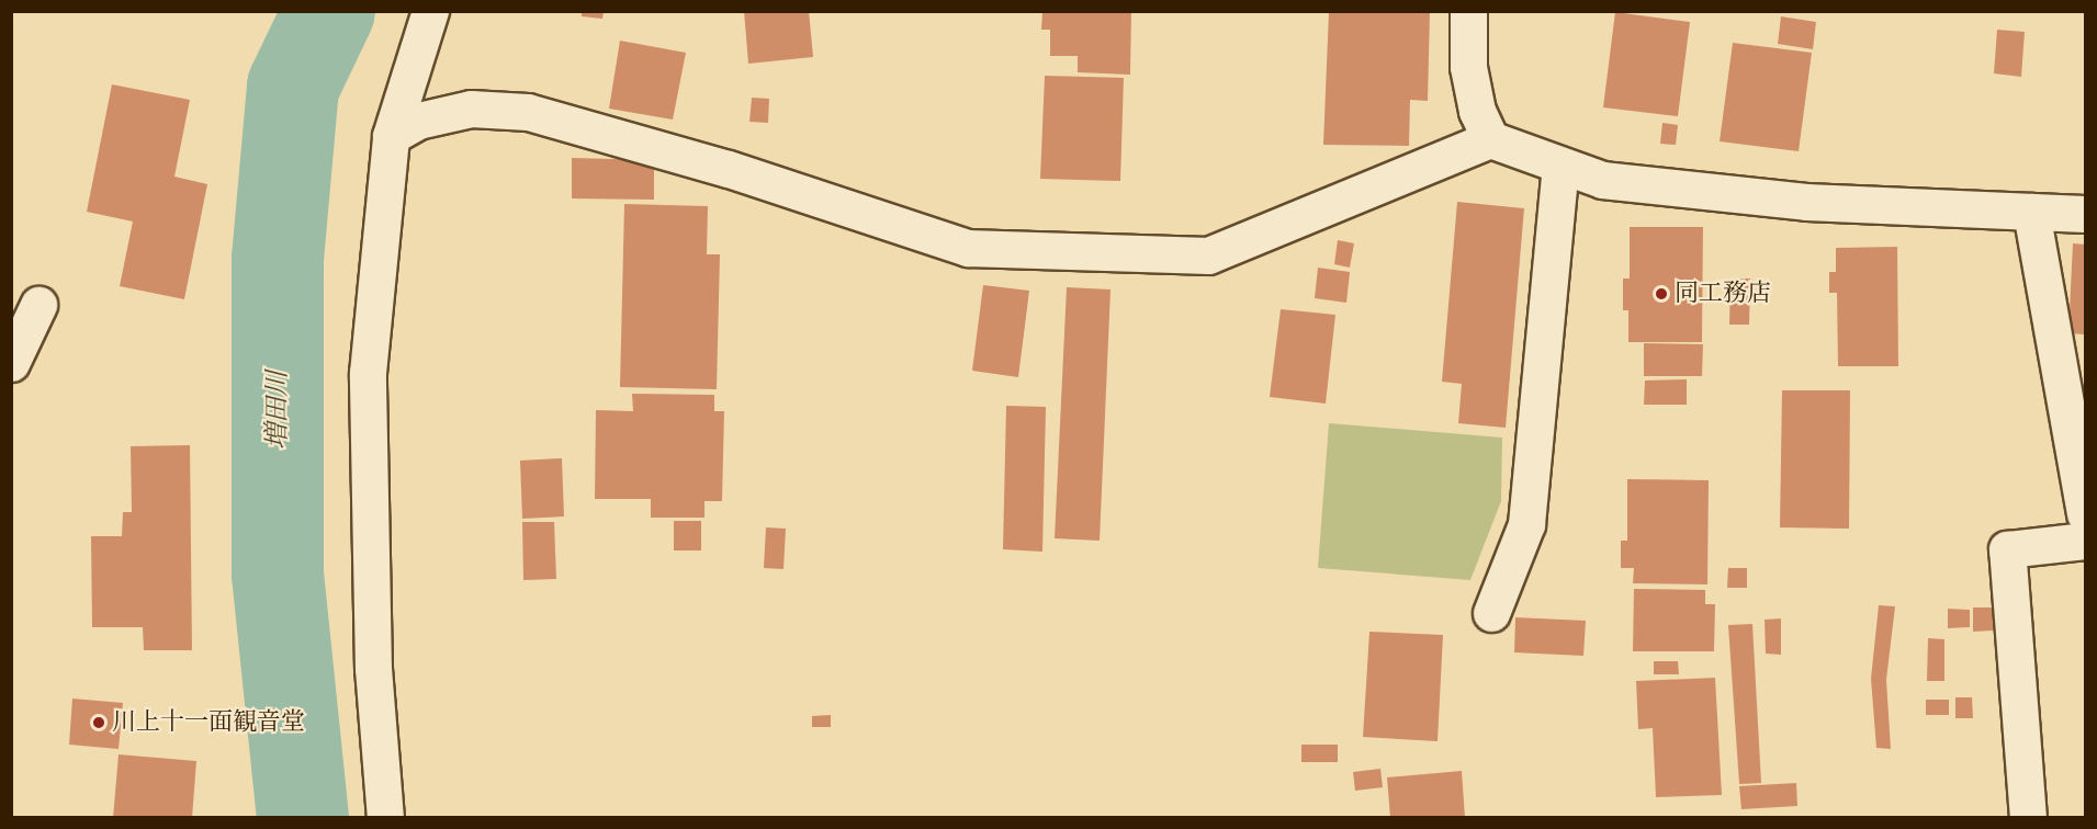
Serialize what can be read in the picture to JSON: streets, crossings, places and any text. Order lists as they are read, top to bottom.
{
  "water": ["増田川"],
  "places": ["同工務店", "川上十一面観音堂"]
}
